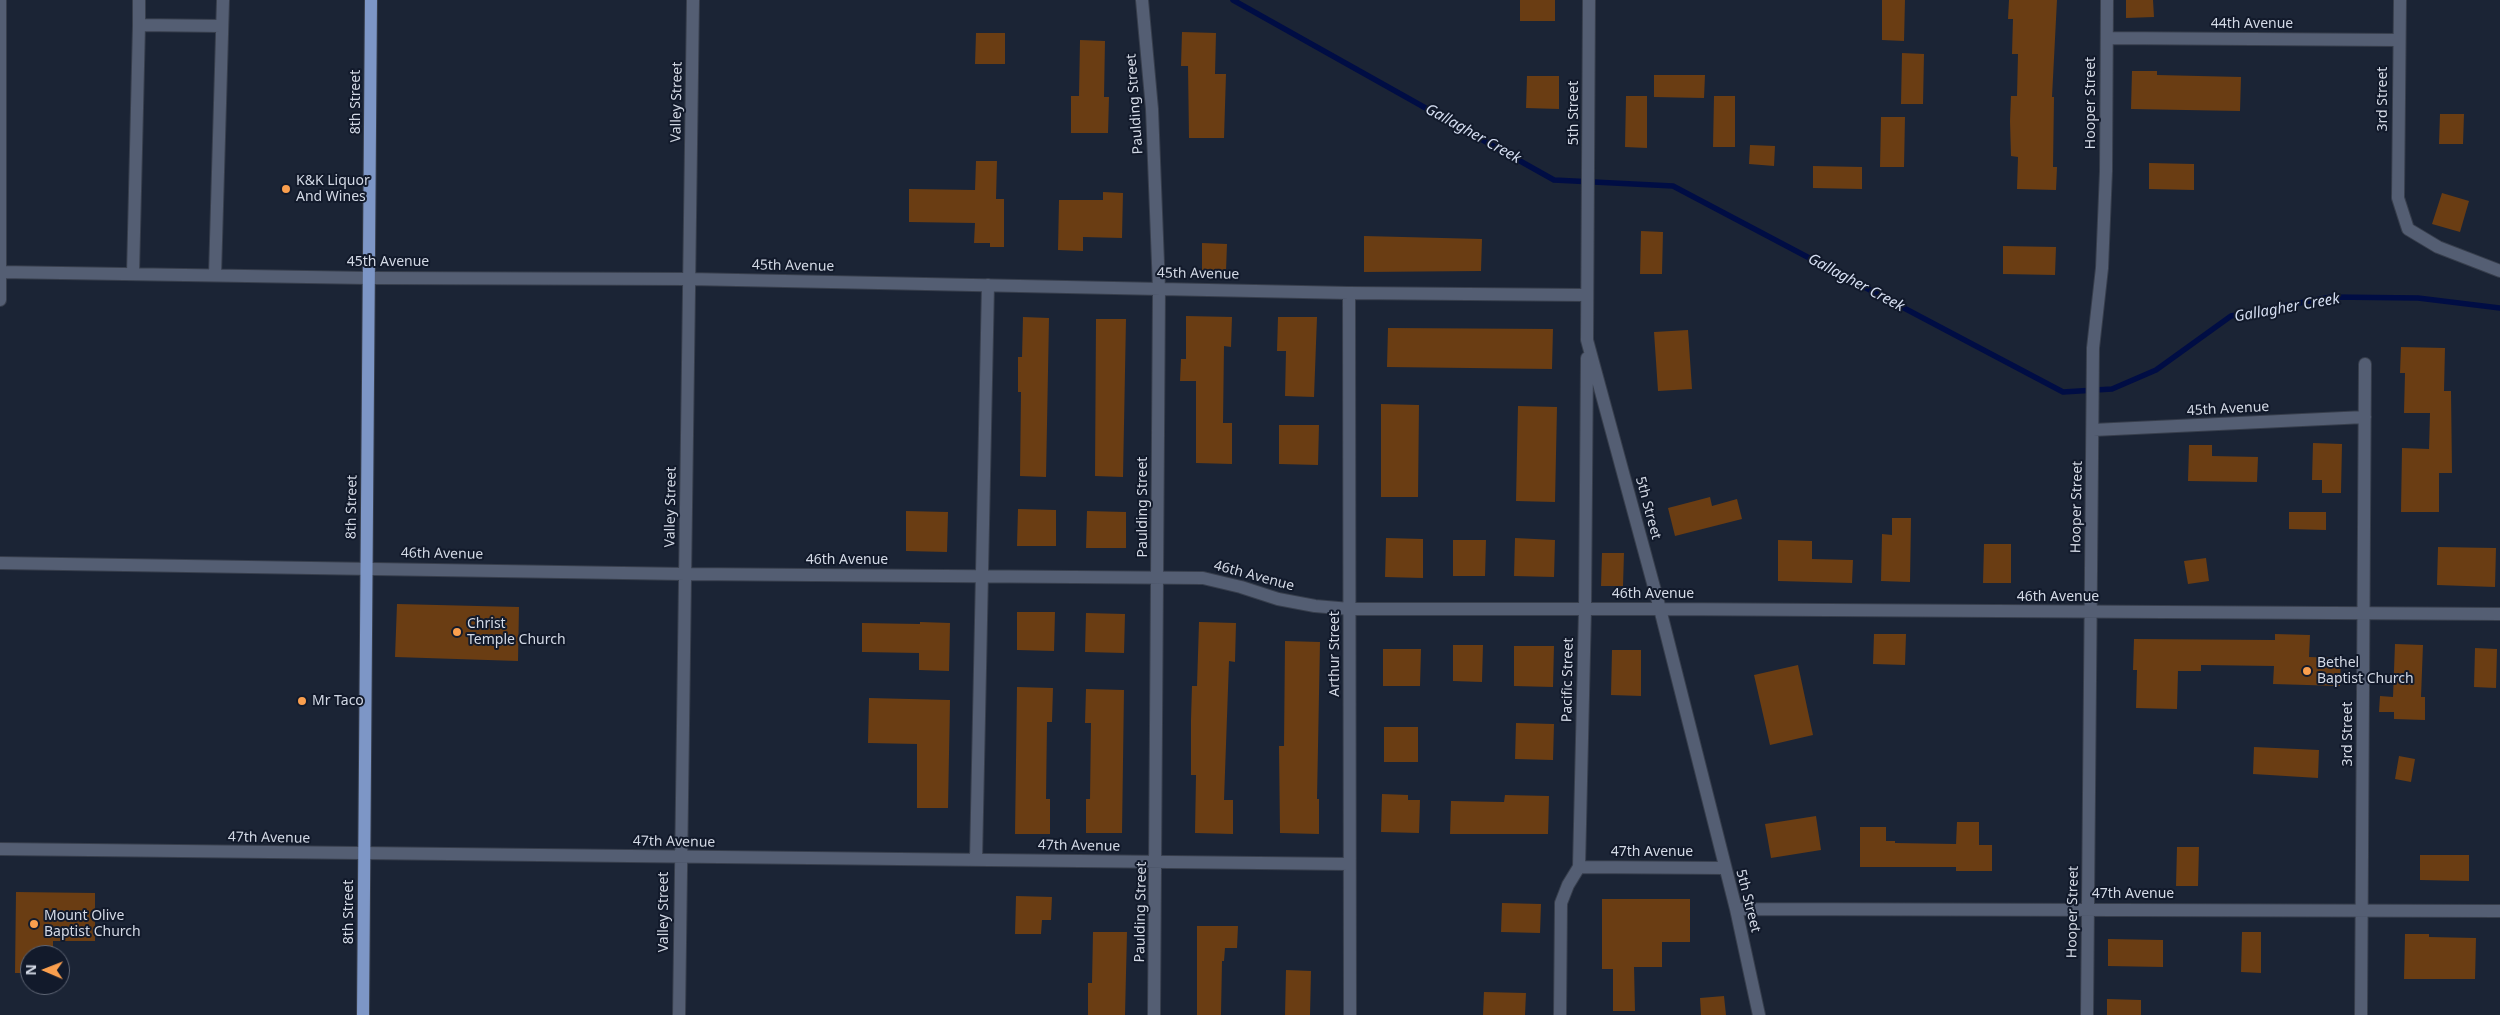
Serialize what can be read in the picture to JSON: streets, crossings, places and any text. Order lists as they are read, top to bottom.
{
  "streets": {
    "main road": ["8th Street"],
    "street": [
      "44th Avenue",
      "3rd Street",
      "Valley Street",
      "Hooper Street",
      "Paulding Street",
      "5th Street",
      "45th Avenue",
      "46th Avenue",
      "Arthur Street",
      "Pacific Street",
      "47th Avenue"
    ]
  },
  "crossings": [
    ["44th Avenue", "3rd Street"],
    ["44th Avenue", "Hooper Street"],
    ["3rd Street", "45th Avenue"],
    ["3rd Street", "46th Avenue"],
    ["3rd Street", "47th Avenue"],
    ["8th Street", "45th Avenue"],
    ["8th Street", "46th Avenue"],
    ["8th Street", "47th Avenue"],
    ["Valley Street", "45th Avenue"],
    ["Valley Street", "46th Avenue"],
    ["Valley Street", "47th Avenue"],
    ["Hooper Street", "45th Avenue"],
    ["Hooper Street", "46th Avenue"],
    ["Hooper Street", "47th Avenue"],
    ["Paulding Street", "45th Avenue"],
    ["Paulding Street", "46th Avenue"],
    ["Paulding Street", "47th Avenue"],
    ["5th Street", "45th Avenue"],
    ["5th Street", "46th Avenue"],
    ["5th Street", "Pacific Street"],
    ["5th Street", "47th Avenue"],
    ["45th Avenue", "Arthur Street"],
    ["46th Avenue", "Arthur Street"],
    ["46th Avenue", "Pacific Street"],
    ["Arthur Street", "47th Avenue"],
    ["Pacific Street", "47th Avenue"]
  ],
  "water": ["Gallagher Creek"],
  "places": [
    "K&K Liquor And Wines",
    "Christ Temple Church",
    "Bethel Baptist Church",
    "Mr Taco",
    "Mount Olive Baptist Church"
  ],
  "north": "left"
}
